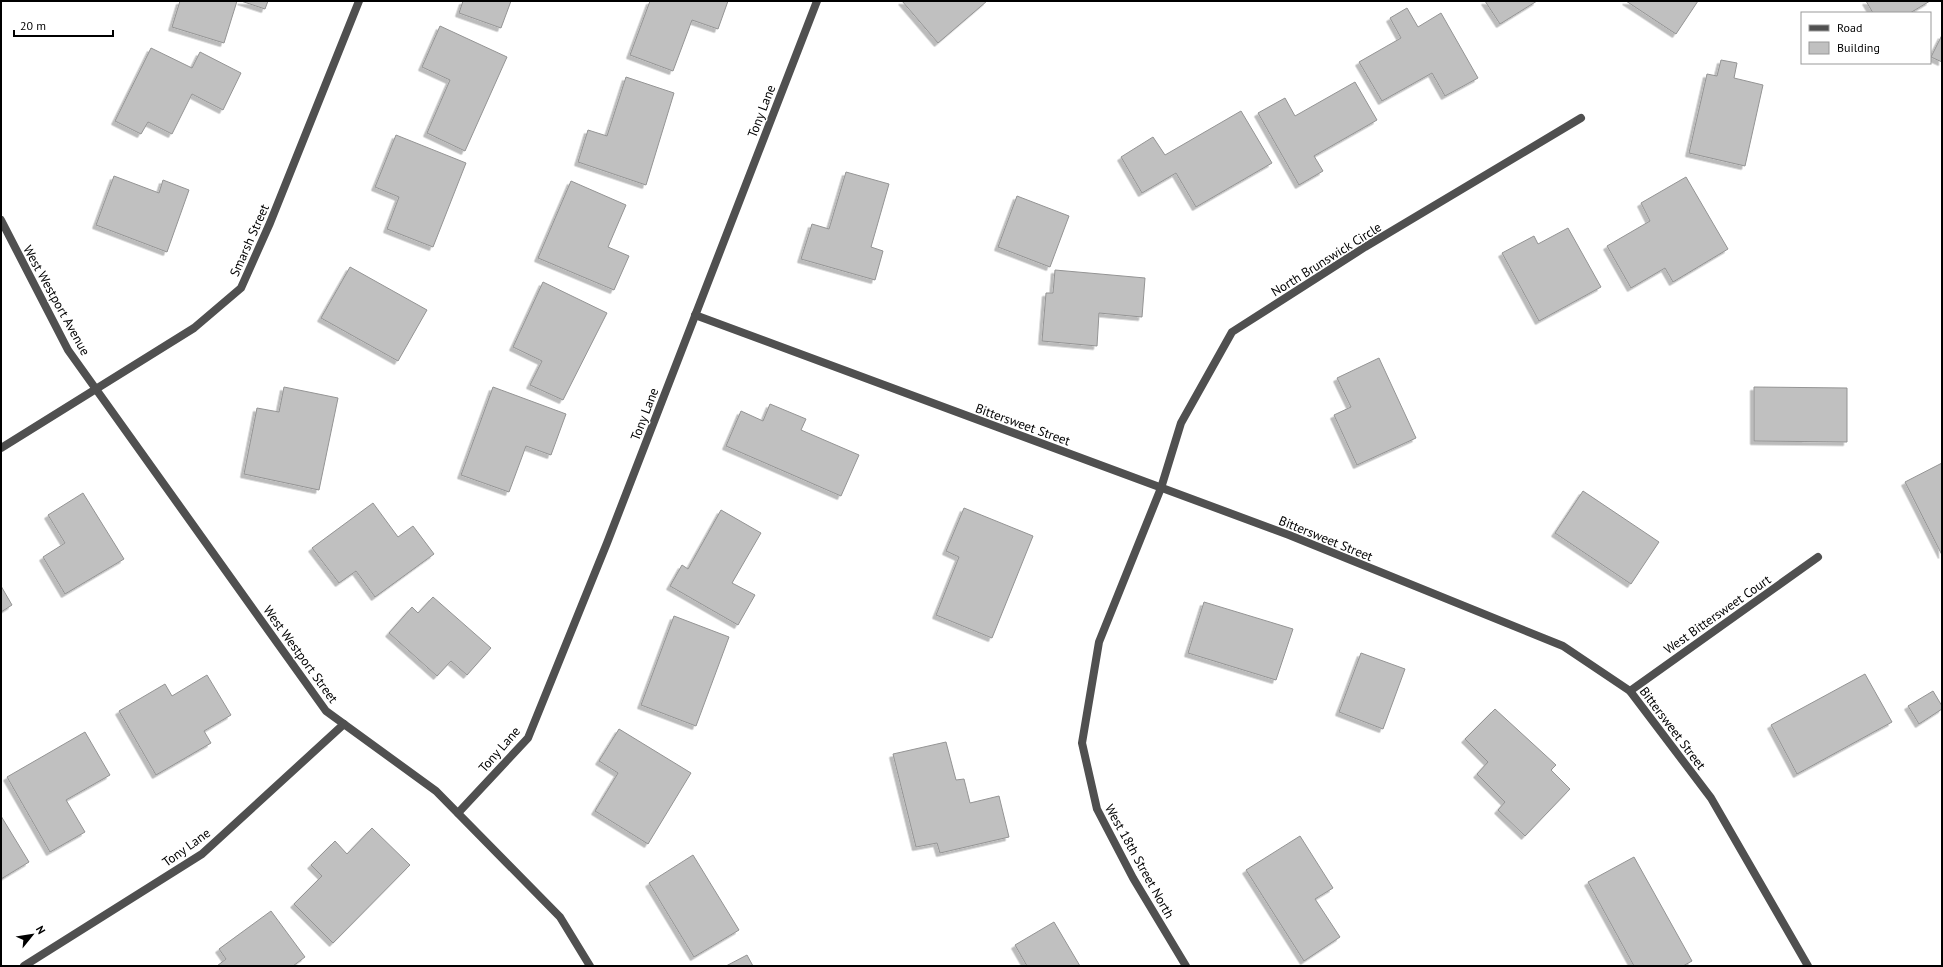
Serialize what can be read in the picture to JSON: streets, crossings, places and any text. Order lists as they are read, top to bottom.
{
  "streets": {
    "street": [
      "Tony Lane",
      "Smarsh Street",
      "North Brunswick Circle",
      "West Westport Avenue",
      "Bittersweet Street",
      "West Bittersweet Court",
      "West Westport Street",
      "West 18th Street North"
    ]
  },
  "crossings": [
    ["Tony Lane", "Bittersweet Street"],
    ["Tony Lane", "West Westport Street"],
    ["Smarsh Street", "West Westport Avenue"],
    ["Smarsh Street", "West Westport Street"],
    ["North Brunswick Circle", "Bittersweet Street"],
    ["North Brunswick Circle", "West 18th Street North"],
    ["West Westport Avenue", "West Westport Street"],
    ["Bittersweet Street", "West Bittersweet Court"],
    ["Bittersweet Street", "West 18th Street North"]
  ],
  "legend": ["Road", "Building"],
  "scale_bar": "20 m",
  "north": "top right"
}
